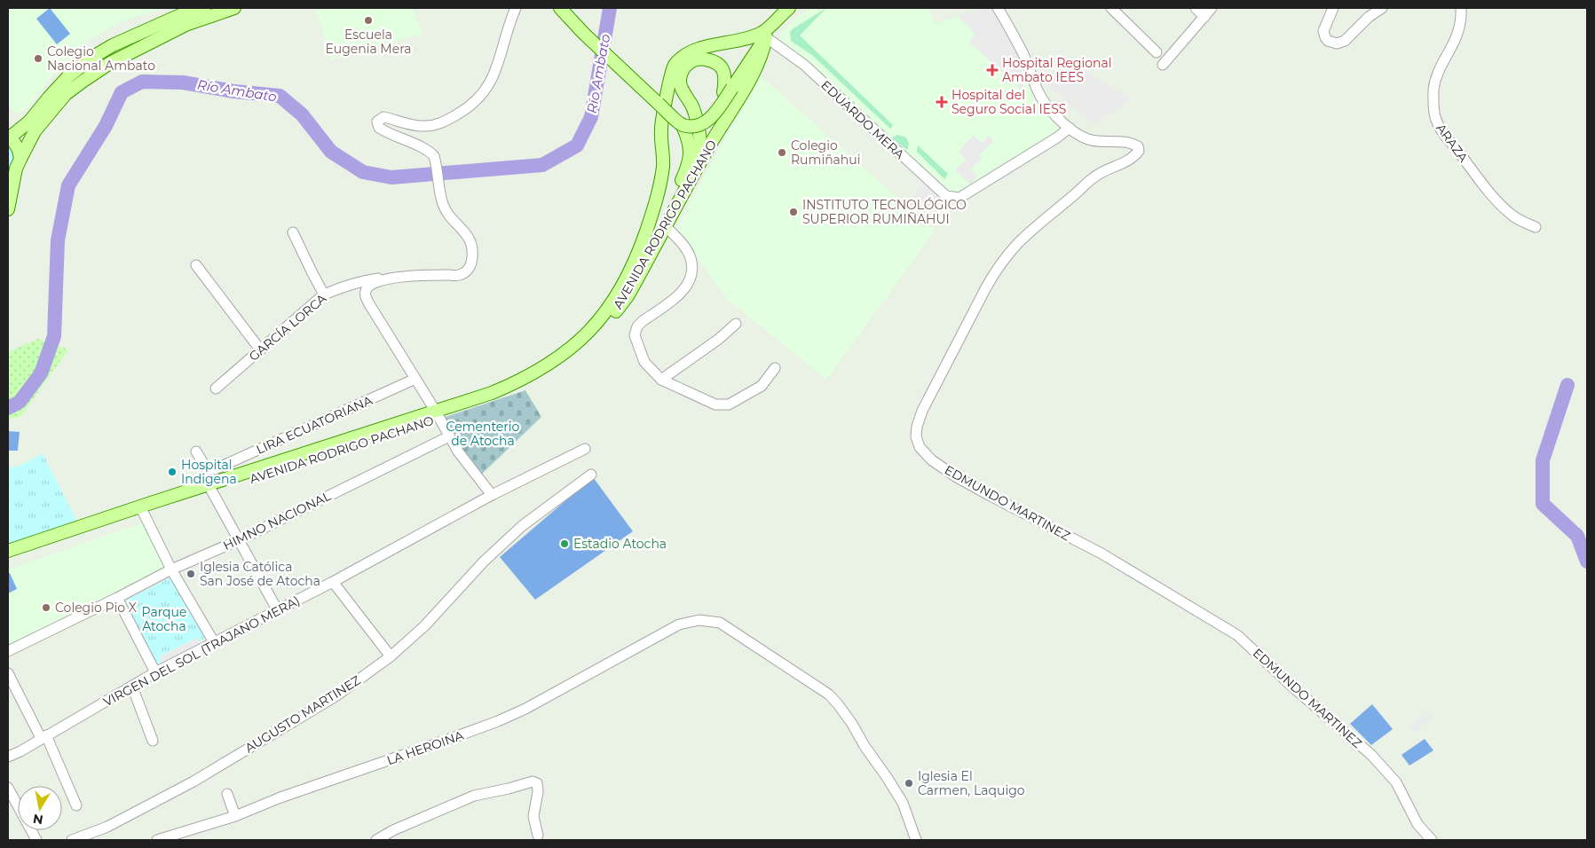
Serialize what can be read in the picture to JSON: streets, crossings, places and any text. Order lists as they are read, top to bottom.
{
  "streets": {
    "main road": ["AVENIDA RODRIGO PACHANO"],
    "street": [
      "EDUARDO MERA",
      "ARAZA",
      "GARCÍA LORCA",
      "LIRA ECUATORIANA",
      "EDMUNDO MARTINEZ",
      "HIMNO NACIONAL",
      "VIRGEN DEL SOL (TRAJANO MERA)",
      "AUGUSTO MARTINEZ",
      "LA HEROINA"
    ]
  },
  "crossings": [
    ["EDUARDO MERA", "AVENIDA RODRIGO PACHANO"],
    ["EDUARDO MERA", "EDMUNDO MARTINEZ"]
  ],
  "water": ["Río Ambato"],
  "parks": ["Cementerio de Atocha", "Parque Atocha"],
  "places": {
    "other": [
      "Escuela Eugenia Mera",
      "Colegio Nacional Ambato",
      "Colegio Rumiñahui",
      "INSTITUTO TECNOLÓGICO SUPERIOR RUMIÑAHUI",
      "Hospital Indigena",
      "Estadio Atocha",
      "Iglesia Católica San José de Atocha",
      "Colegio Pio X",
      "Iglesia El Carmen, Laquigo"
    ],
    "health": ["Hospital Regional Ambato IEES", "Hospital del Seguro Social IESS"]
  },
  "north": "bottom"
}
